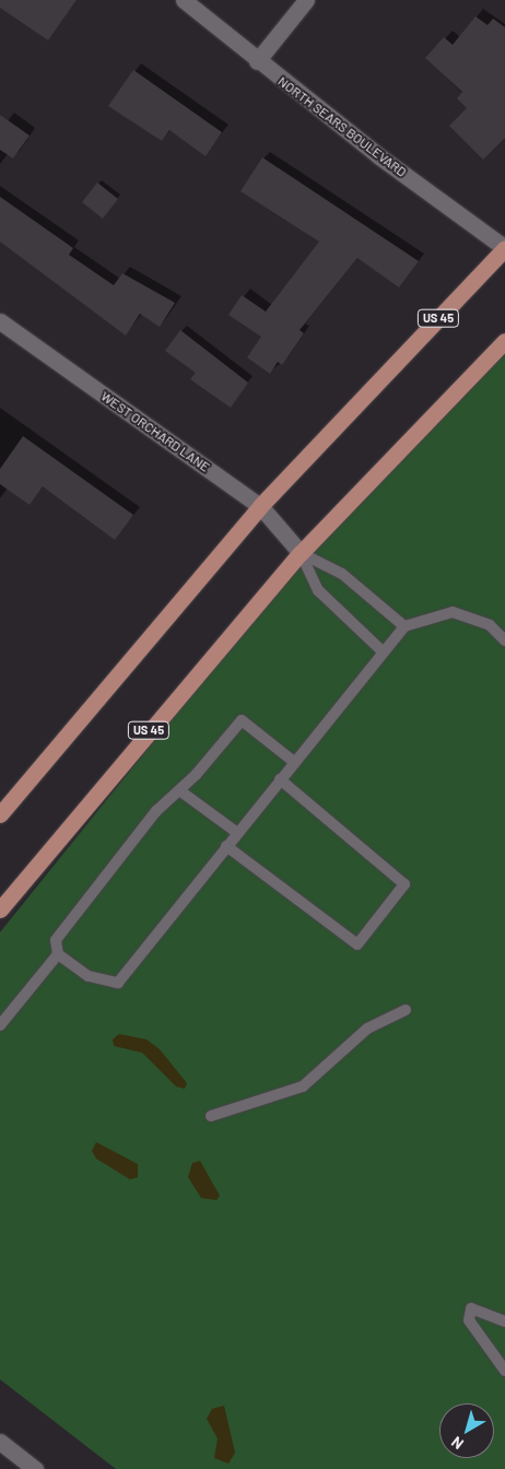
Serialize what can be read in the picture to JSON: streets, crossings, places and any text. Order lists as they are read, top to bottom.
{
  "streets": {
    "main road": ["US 45"],
    "street": ["NORTH SEARS BOULEVARD", "WEST ORCHARD LANE"]
  },
  "crossings": [
    ["NORTH SEARS BOULEVARD", "US 45"],
    ["US 45", "WEST ORCHARD LANE"]
  ],
  "north": "bottom left"
}
